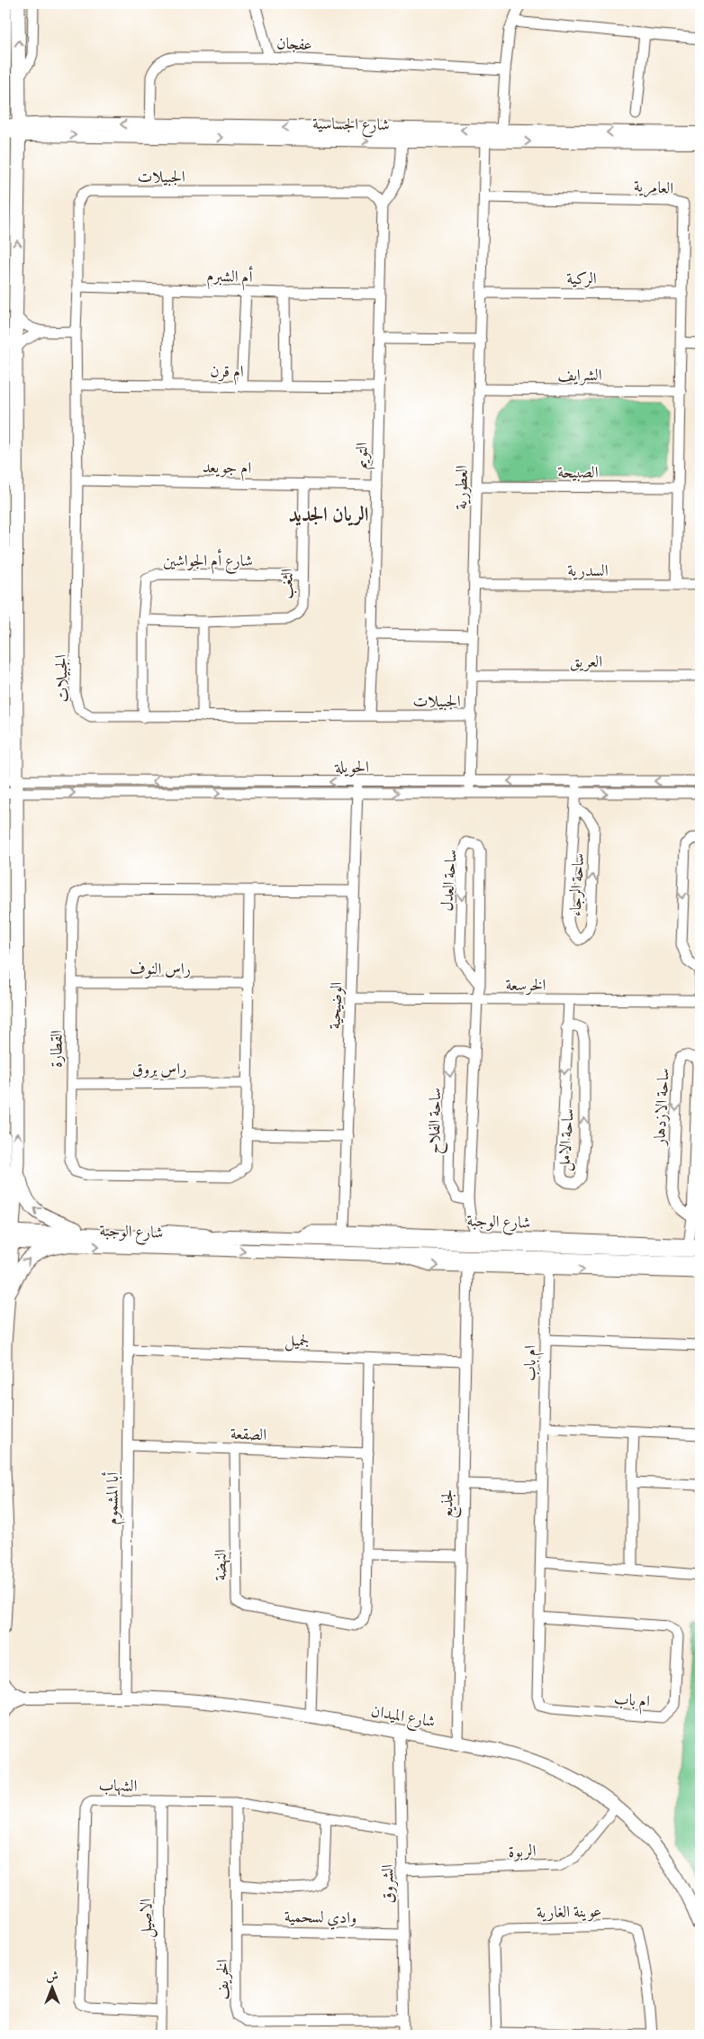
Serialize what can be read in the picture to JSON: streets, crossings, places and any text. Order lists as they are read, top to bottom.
{
  "streets": {
    "street": [
      "عفجان",
      "شارع الجساسية",
      "الجبيلات",
      "العامرية",
      "أم الشبرم",
      "الركية",
      "ام قرن",
      "الشرايف",
      "التويم",
      "ام جويعد",
      "الصبيحة",
      "العطورية",
      "شارع أم الجواشين",
      "السدرية",
      "الثغب",
      "العريق",
      "الحويلة",
      "ساحة العدل",
      "ساحة الرجاء",
      "راس النوف",
      "الخرسعة",
      "الوضيحية",
      "القطارة",
      "راس بروق",
      "ساحة الازدهار",
      "ساحة الفلاح",
      "ساحة الامل",
      "شارع الوجبة",
      "لجميل",
      "ام باب",
      "الصقعة",
      "أبا المشموم",
      "لجذيع",
      "النهضة",
      "شارع الميدان",
      "الشهاب",
      "الربوة",
      "الشروق",
      "عوينة الغارية",
      "وادي لسحمية",
      "الاصيل",
      "الخريف"
    ]
  },
  "crossings": [
    ["عفجان", "شارع الجساسية"],
    ["شارع الجساسية", "العطورية"],
    ["الجبيلات", "أم الشبرم"],
    ["الجبيلات", "ام قرن"],
    ["الجبيلات", "التويم"],
    ["الجبيلات", "ام جويعد"],
    ["الجبيلات", "العطورية"],
    ["الجبيلات", "شارع أم الجواشين"],
    ["العامرية", "الركية"],
    ["العامرية", "الشرايف"],
    ["العامرية", "الصبيحة"],
    ["العامرية", "العطورية"],
    ["العامرية", "السدرية"],
    ["أم الشبرم", "التويم"],
    ["الركية", "العطورية"],
    ["ام قرن", "التويم"],
    ["الشرايف", "العطورية"],
    ["التويم", "ام جويعد"],
    ["ام جويعد", "الثغب"],
    ["الصبيحة", "العطورية"],
    ["العطورية", "السدرية"],
    ["العطورية", "العريق"],
    ["العطورية", "الحويلة"],
    ["شارع أم الجواشين", "الثغب"],
    ["الحويلة", "ساحة الرجاء"],
    ["الحويلة", "الوضيحية"],
    ["ساحة العدل", "الخرسعة"],
    ["راس النوف", "القطارة"],
    ["الخرسعة", "الوضيحية"],
    ["الخرسعة", "ساحة الامل"],
    ["الوضيحية", "القطارة"],
    ["الوضيحية", "شارع الوجبة"],
    ["القطارة", "راس بروق"],
    ["ساحة الازدهار", "شارع الوجبة"],
    ["شارع الوجبة", "ام باب"],
    ["شارع الوجبة", "لجذيع"],
    ["لجميل", "أبا المشموم"],
    ["لجميل", "لجذيع"],
    ["لجميل", "النهضة"],
    ["الصقعة", "أبا المشموم"],
    ["الصقعة", "النهضة"],
    ["أبا المشموم", "شارع الميدان"],
    ["لجذيع", "شارع الميدان"],
    ["شارع الميدان", "الربوة"],
    ["شارع الميدان", "الشروق"],
    ["الشهاب", "الشروق"],
    ["الشهاب", "الاصيل"],
    ["الشهاب", "الخريف"],
    ["الربوة", "الشروق"],
    ["الشروق", "وادي لسحمية"],
    ["الشروق", "الخريف"],
    ["وادي لسحمية", "الخريف"]
  ],
  "districts": ["الريان الجديد"],
  "north": "top"
}
